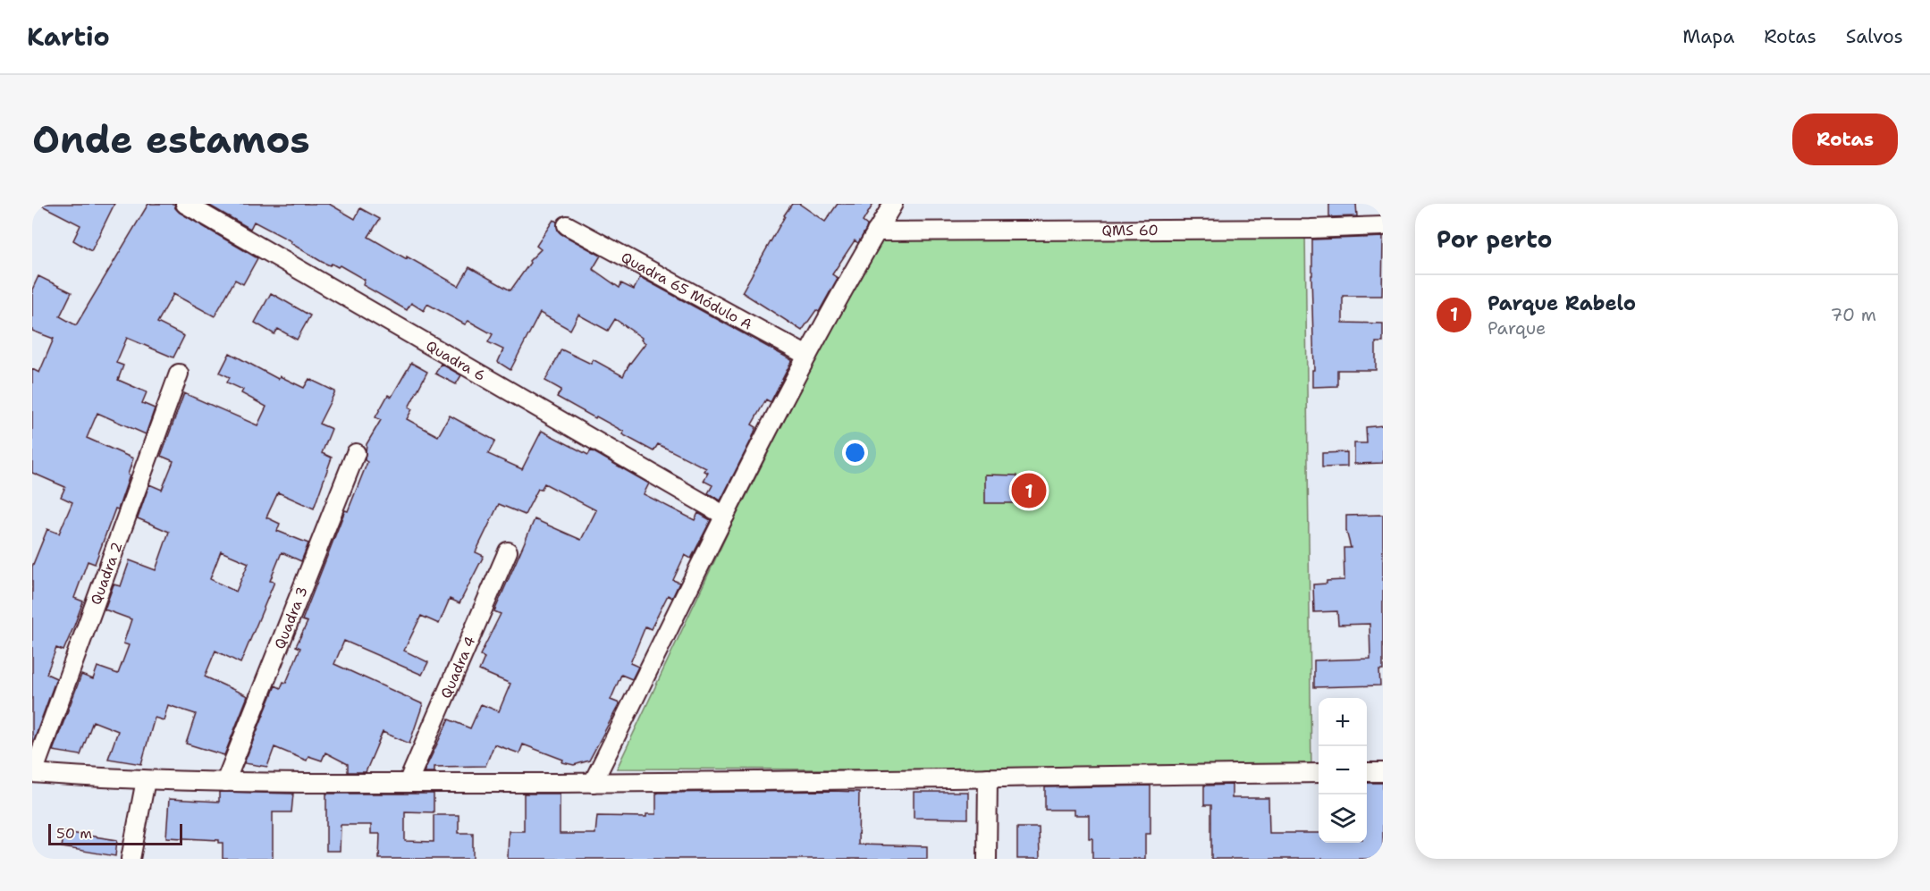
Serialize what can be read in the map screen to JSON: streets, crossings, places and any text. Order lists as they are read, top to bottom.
{
  "streets": {
    "street": [
      "QMS 60",
      "Quadra 65 Módulo A",
      "Quadra 6",
      "Quadra 2",
      "Quadra 3",
      "Quadra 4"
    ]
  },
  "scale_bar": "50 m",
  "page": {
    "header": "Kartio",
    "nav": ["Mapa", "Rotas", "Salvos"],
    "buttons": "Rotas",
    "title": "Onde estamos",
    "heading": "Por perto",
    "list": [
      {
        "mark": "1",
        "name": "Parque Rabelo",
        "note": "Parque",
        "value": "70 m"
      }
    ],
    "pins": "1",
    "map_buttons": ["+", "−"],
    "scale": "50 m"
  }
}
